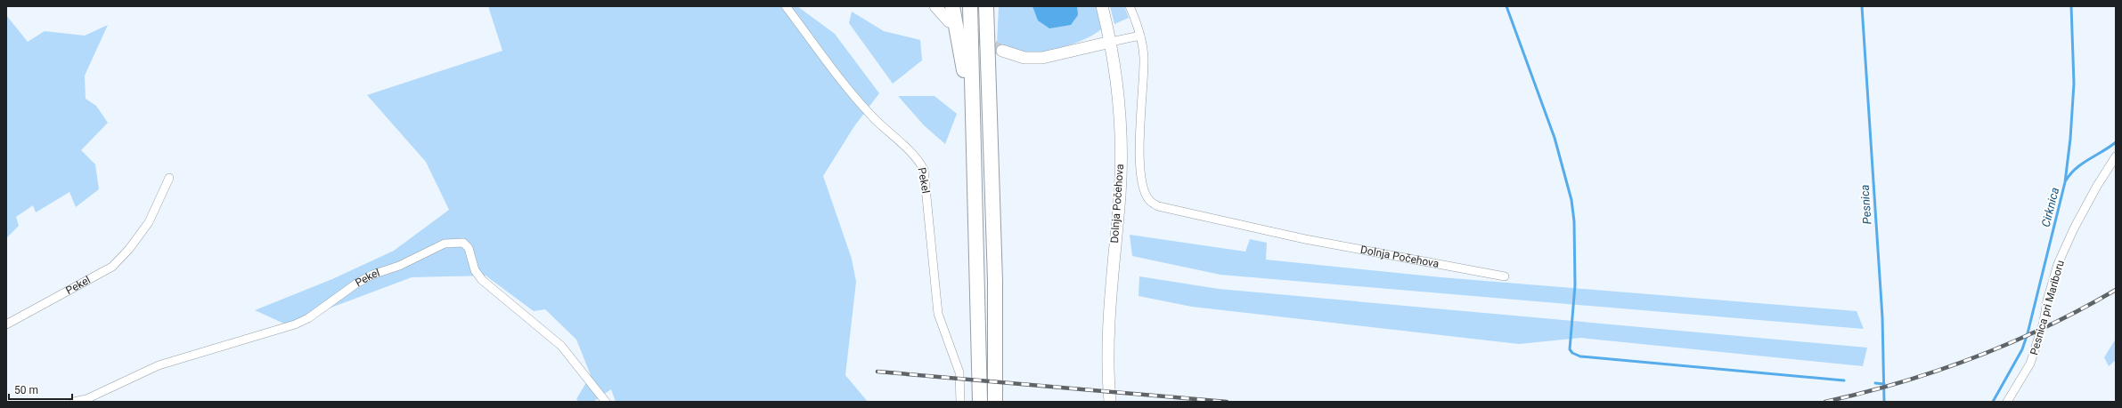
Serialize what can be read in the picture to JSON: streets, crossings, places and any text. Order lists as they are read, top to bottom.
{
  "streets": {
    "main road": ["Dolnja Počehova"],
    "street": ["Pekel", "Pesnica pri Mariboru"]
  },
  "water": ["Pesnica", "Cirknica"],
  "scale_bar": "50 m"
}
